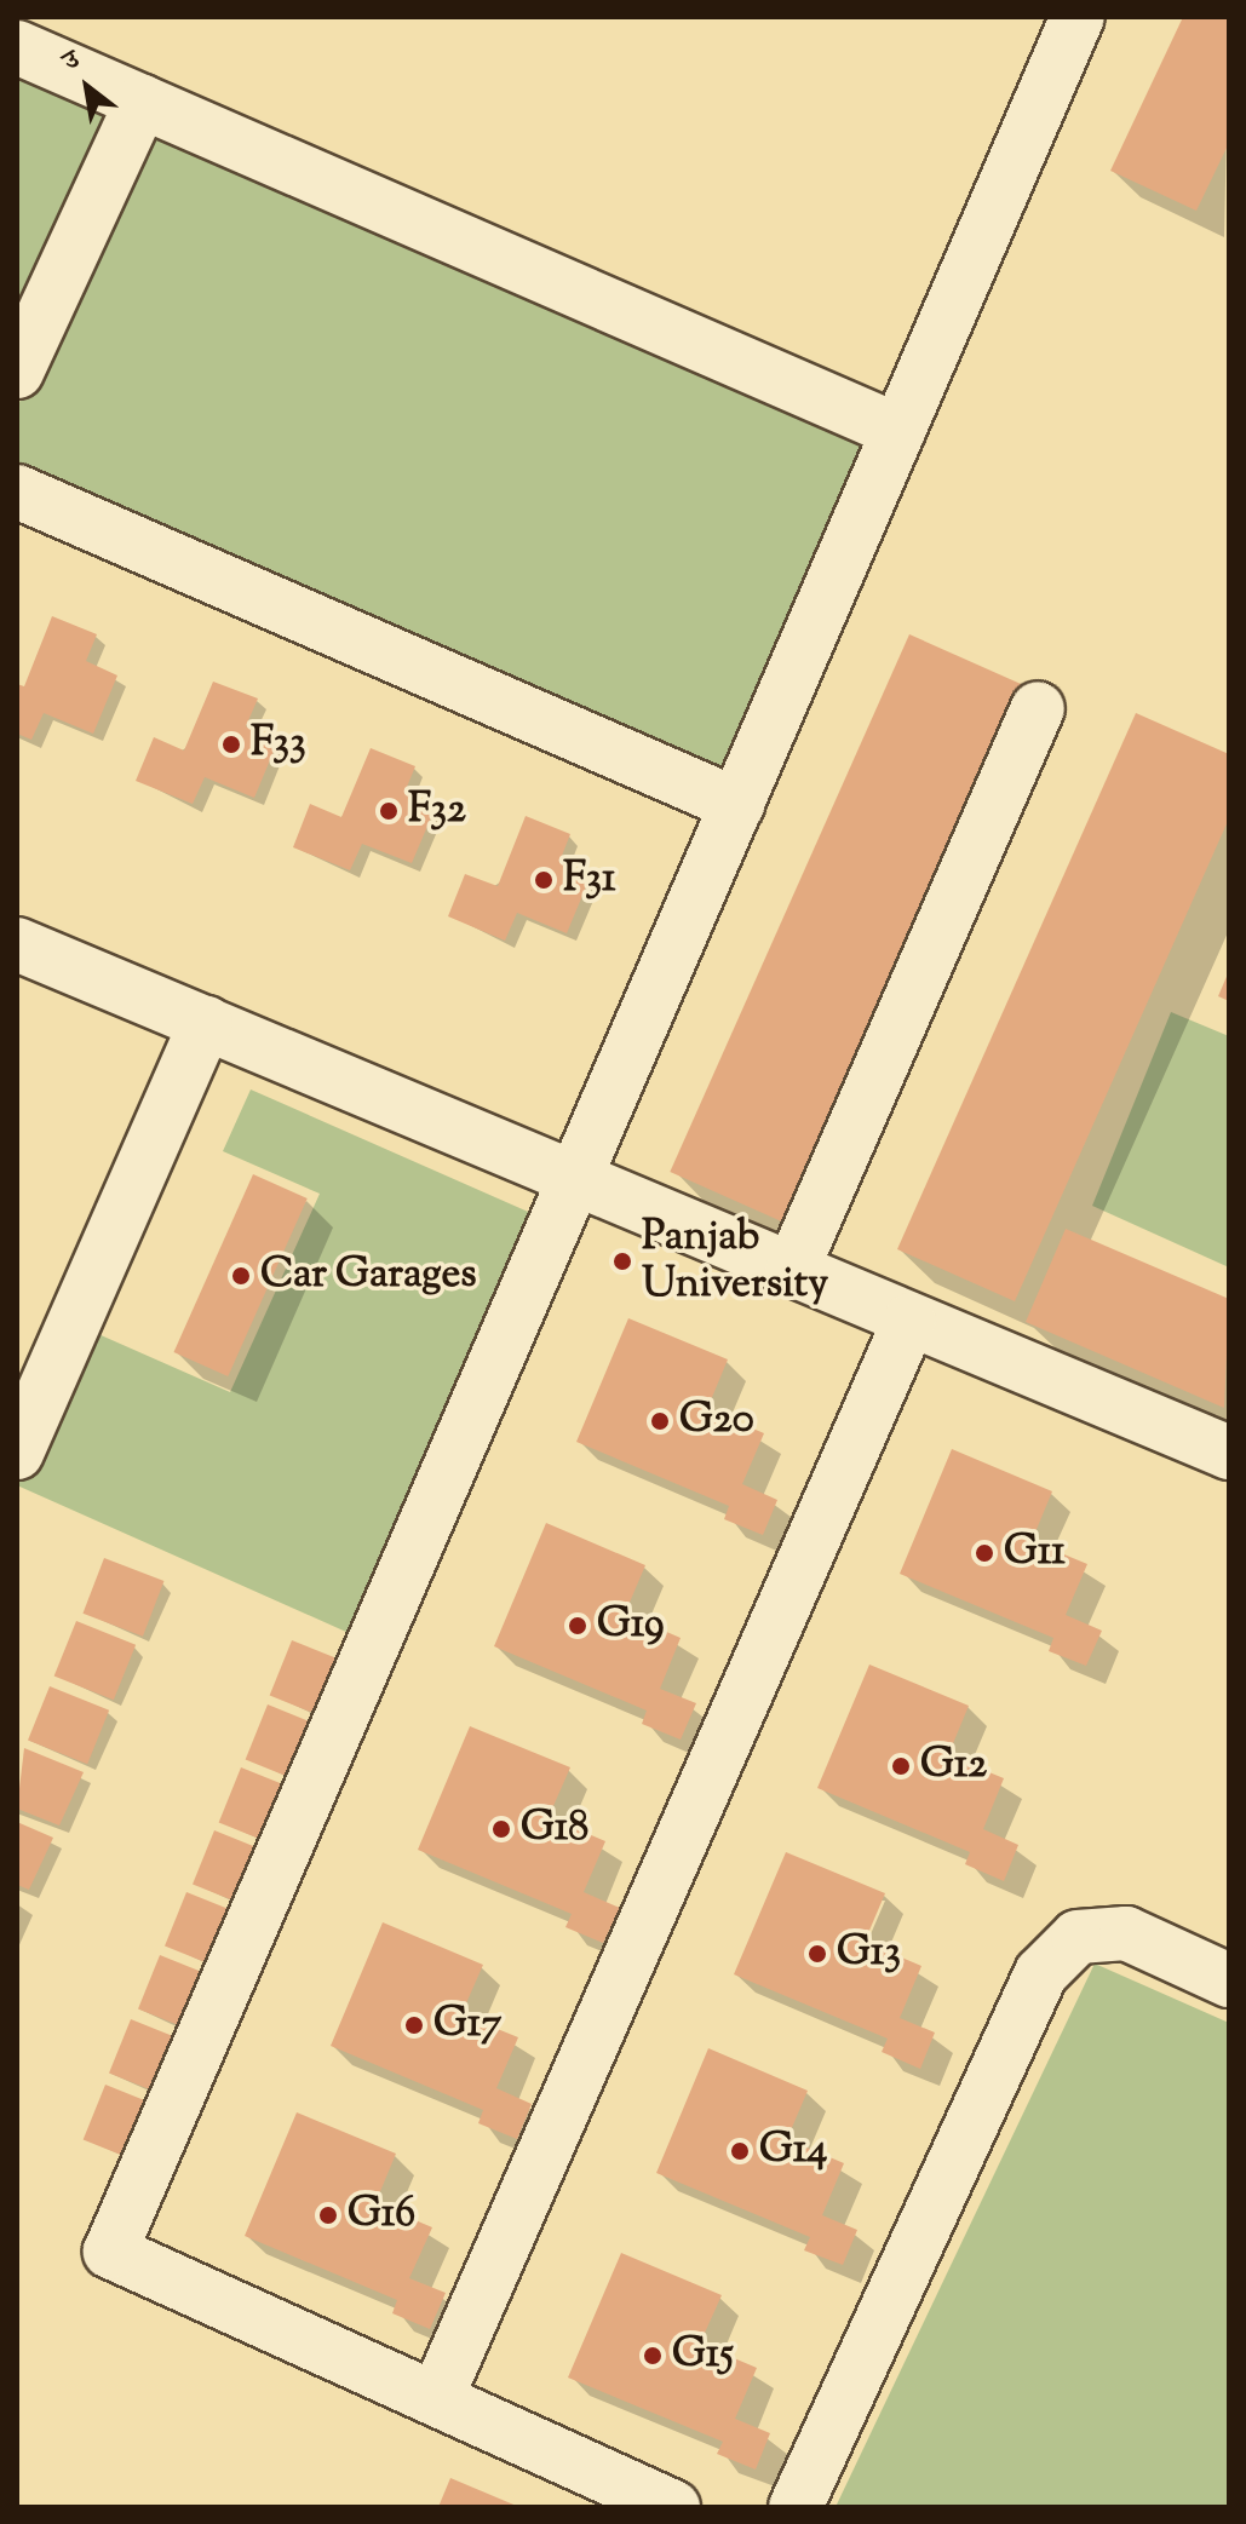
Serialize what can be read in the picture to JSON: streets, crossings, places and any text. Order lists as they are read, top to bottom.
{
  "places": [
    "F33",
    "F32",
    "F31",
    "Panjab University",
    "Car Garages",
    "G20",
    "G11",
    "G19",
    "G12",
    "G18",
    "G13",
    "G17",
    "G14",
    "G16",
    "G15"
  ],
  "north": "top left"
}
